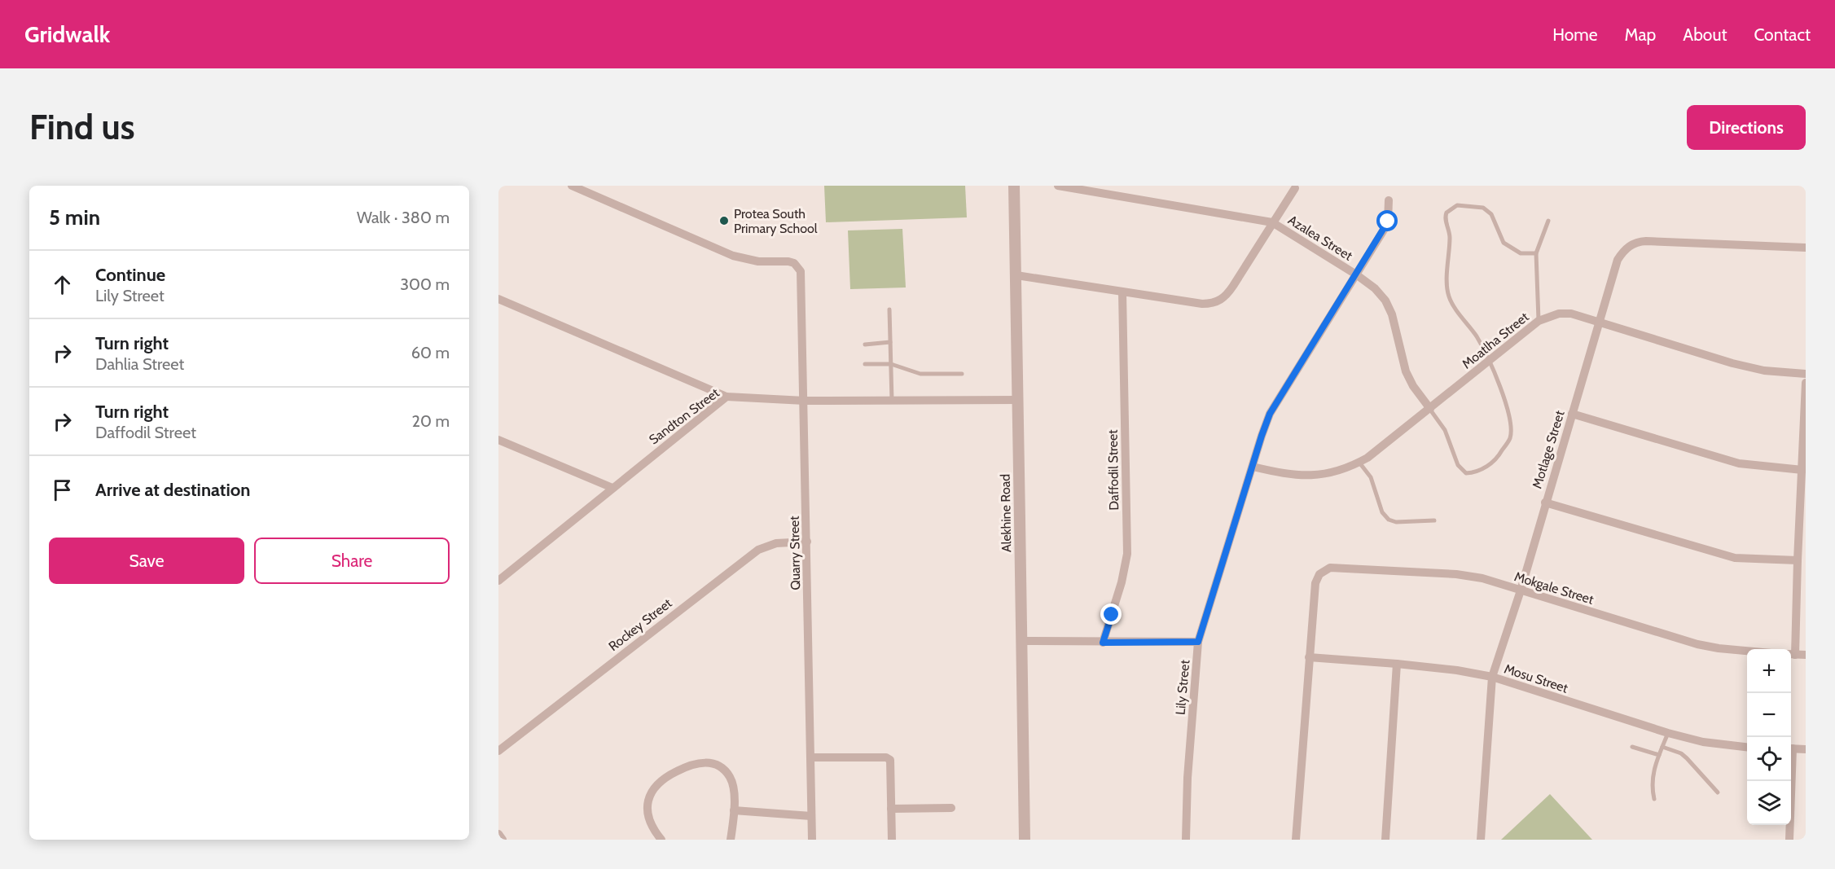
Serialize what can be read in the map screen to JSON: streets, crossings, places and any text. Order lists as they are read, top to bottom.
{
  "streets": {
    "street": [
      "Azalea Street",
      "Moatlha Street",
      "Sandton Street",
      "Motlage Street",
      "Daffodil Street",
      "Alekhine Road",
      "Quarry Street",
      "Mokgale Street",
      "Rockey Street",
      "Mosu Street",
      "Lily Street"
    ]
  },
  "crossings": [
    ["Azalea Street", "Moatlha Street"],
    ["Azalea Street", "Lily Street"],
    ["Moatlha Street", "Motlage Street"],
    ["Moatlha Street", "Lily Street"],
    ["Sandton Street", "Alekhine Road"],
    ["Sandton Street", "Quarry Street"],
    ["Motlage Street", "Mokgale Street"],
    ["Motlage Street", "Mosu Street"],
    ["Quarry Street", "Rockey Street"],
    ["Mokgale Street", "Mosu Street"]
  ],
  "places": ["Protea South Primary School"],
  "page": {
    "header": "Gridwalk",
    "nav": [
      "Home",
      "Map",
      "About",
      "Contact"
    ],
    "buttons": [
      "Directions",
      ["Save", "Share"]
    ],
    "title": "Find us",
    "heading": ["5 min", "Walk · 380 m"],
    "list": [
      ["Continue", "Lily Street", "300 m"],
      ["Turn right", "Dahlia Street", "60 m"],
      ["Turn right", "Daffodil Street", "20 m"],
      "Arrive at destination"
    ],
    "map_buttons": ["+", "−"]
  }
}
